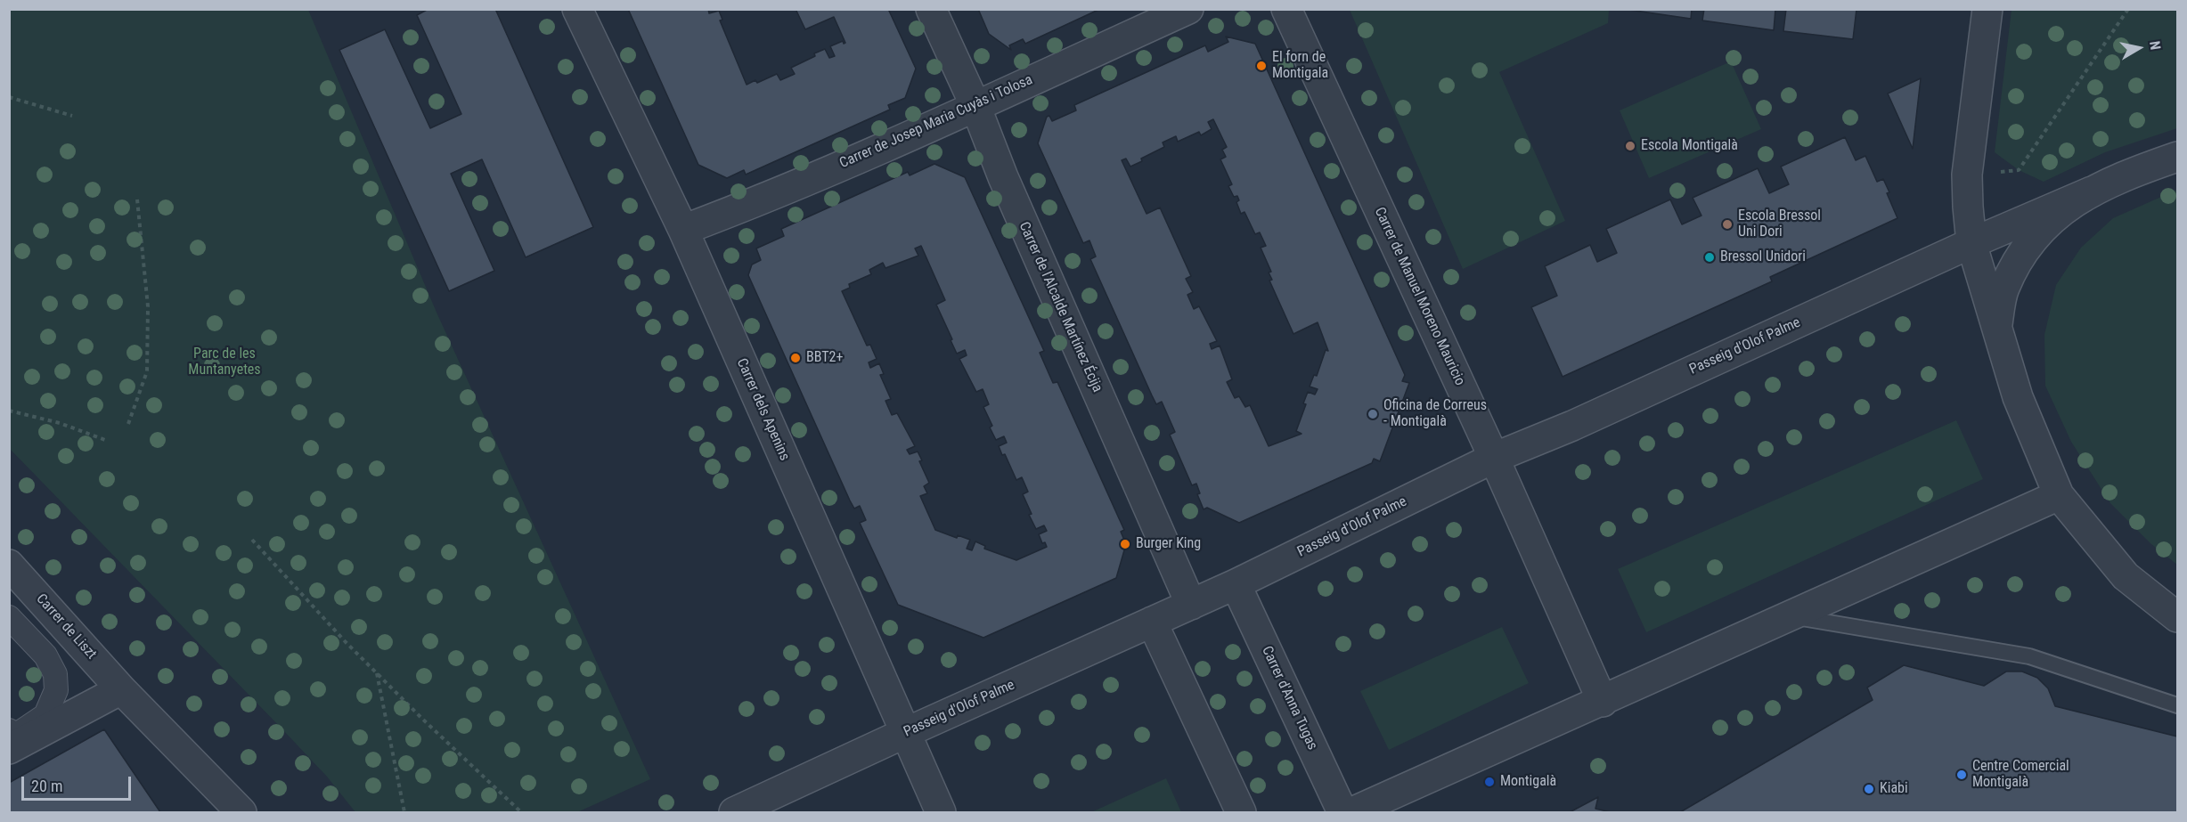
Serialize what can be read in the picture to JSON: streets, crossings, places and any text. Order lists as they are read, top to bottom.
{
  "streets": {
    "street": [
      "Carrer de Josep Maria Cuyàs i Tolosa",
      "Carrer de Manuel Moreno Mauricio",
      "Carrer de l'Alcalde Martínez Écija",
      "Passeig d'Olof Palme",
      "Carrer dels Apenins",
      "Carrer de Liszt",
      "Carrer d'Anna Tugas"
    ]
  },
  "crossings": [
    ["Carrer de Josep Maria Cuyàs i Tolosa", "Carrer de l'Alcalde Martínez Écija"],
    ["Carrer de Josep Maria Cuyàs i Tolosa", "Carrer dels Apenins"],
    ["Carrer de Manuel Moreno Mauricio", "Passeig d'Olof Palme"],
    ["Carrer de l'Alcalde Martínez Écija", "Passeig d'Olof Palme"],
    ["Passeig d'Olof Palme", "Carrer dels Apenins"],
    ["Passeig d'Olof Palme", "Carrer d'Anna Tugas"]
  ],
  "parks": ["Parc de les Muntanyetes"],
  "places": [
    "El forn de Montigala",
    "Escola Montigalà",
    "Escola Bressol Uni Dori",
    "Bressol Unidori",
    "BBT2+",
    "Oficina de Correus - Montigalà",
    "Burger King",
    "Centre Comercial Montigalà",
    "Montigalà",
    "Kiabi"
  ],
  "scale_bar": "20 m",
  "north": "right"
}
